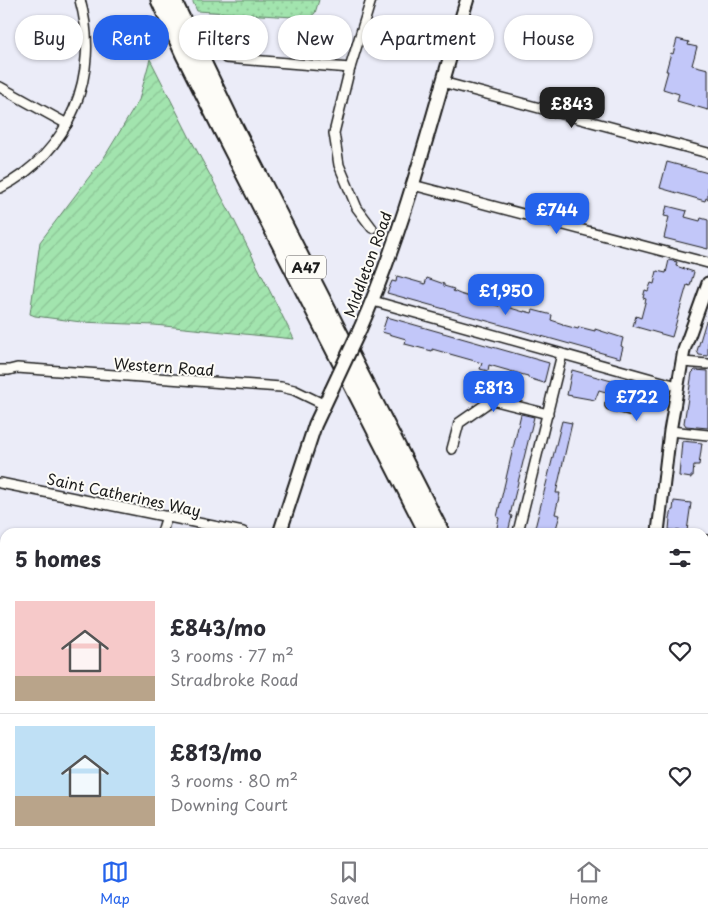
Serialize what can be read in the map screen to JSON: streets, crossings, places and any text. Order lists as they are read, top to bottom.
{
  "streets": {
    "highway": ["A47"],
    "main road": ["Middleton Road"],
    "street": ["Western Road", "Saint Catherines Way"]
  },
  "crossings": [
    ["Middleton Road", "Western Road"]
  ],
  "page": {
    "chip": [
      "Buy",
      "Rent",
      "Filters",
      "New",
      "Apartment",
      "House"
    ],
    "price": [
      "£843",
      "£744",
      "£1,950",
      "£813",
      "£722"
    ],
    "heading": "5 homes",
    "list": [
      {
        "name": "£843/mo",
        "note": "3 rooms · 77 m² · Stradbroke Road"
      },
      {
        "name": "£813/mo",
        "note": "3 rooms · 80 m² · Downing Court"
      }
    ],
    "tabs": ["Map", "Saved", "Home"]
  }
}
